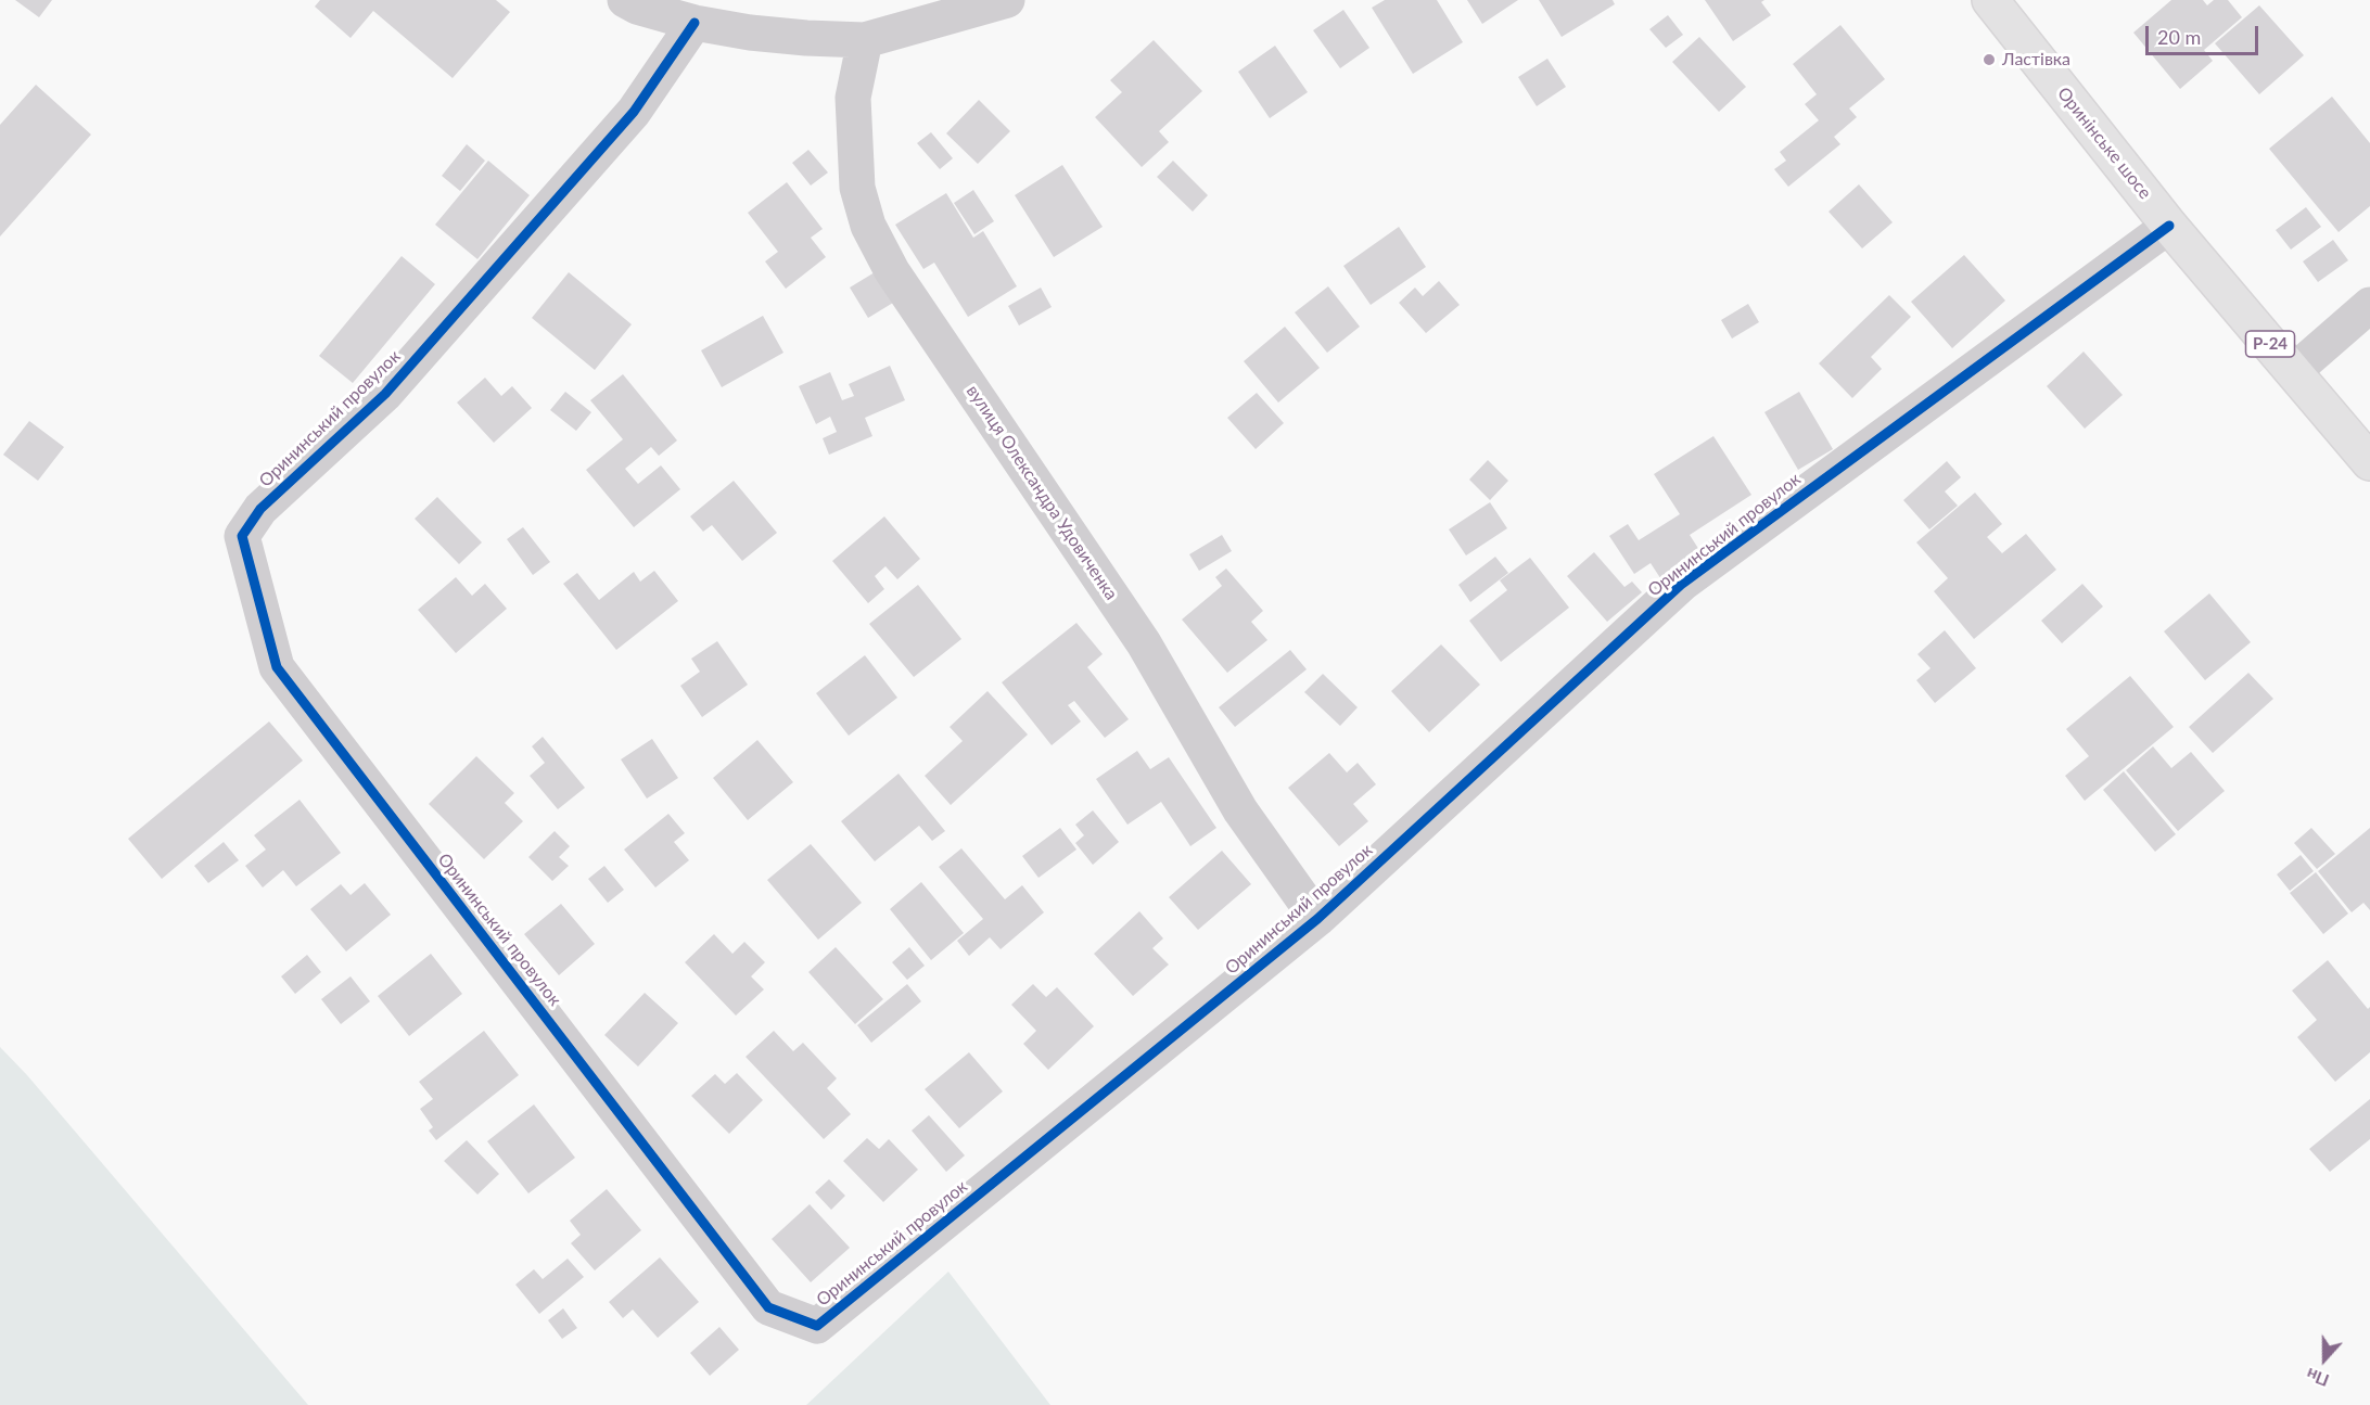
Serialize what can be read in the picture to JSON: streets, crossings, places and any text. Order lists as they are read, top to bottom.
{
  "streets": {
    "main road": ["Оринінське шосе", "Р-24"],
    "street": ["Орининський провулок", "вулиця Олександра Удовиченка"]
  },
  "crossings": [
    ["Оринінське шосе", "Р-24"],
    ["Оринінське шосе", "Орининський провулок"],
    ["Р-24", "Орининський провулок"],
    ["Орининський провулок", "вулиця Олександра Удовиченка"]
  ],
  "places": ["Ластівка"],
  "scale_bar": "20 m",
  "north": "bottom"
}
